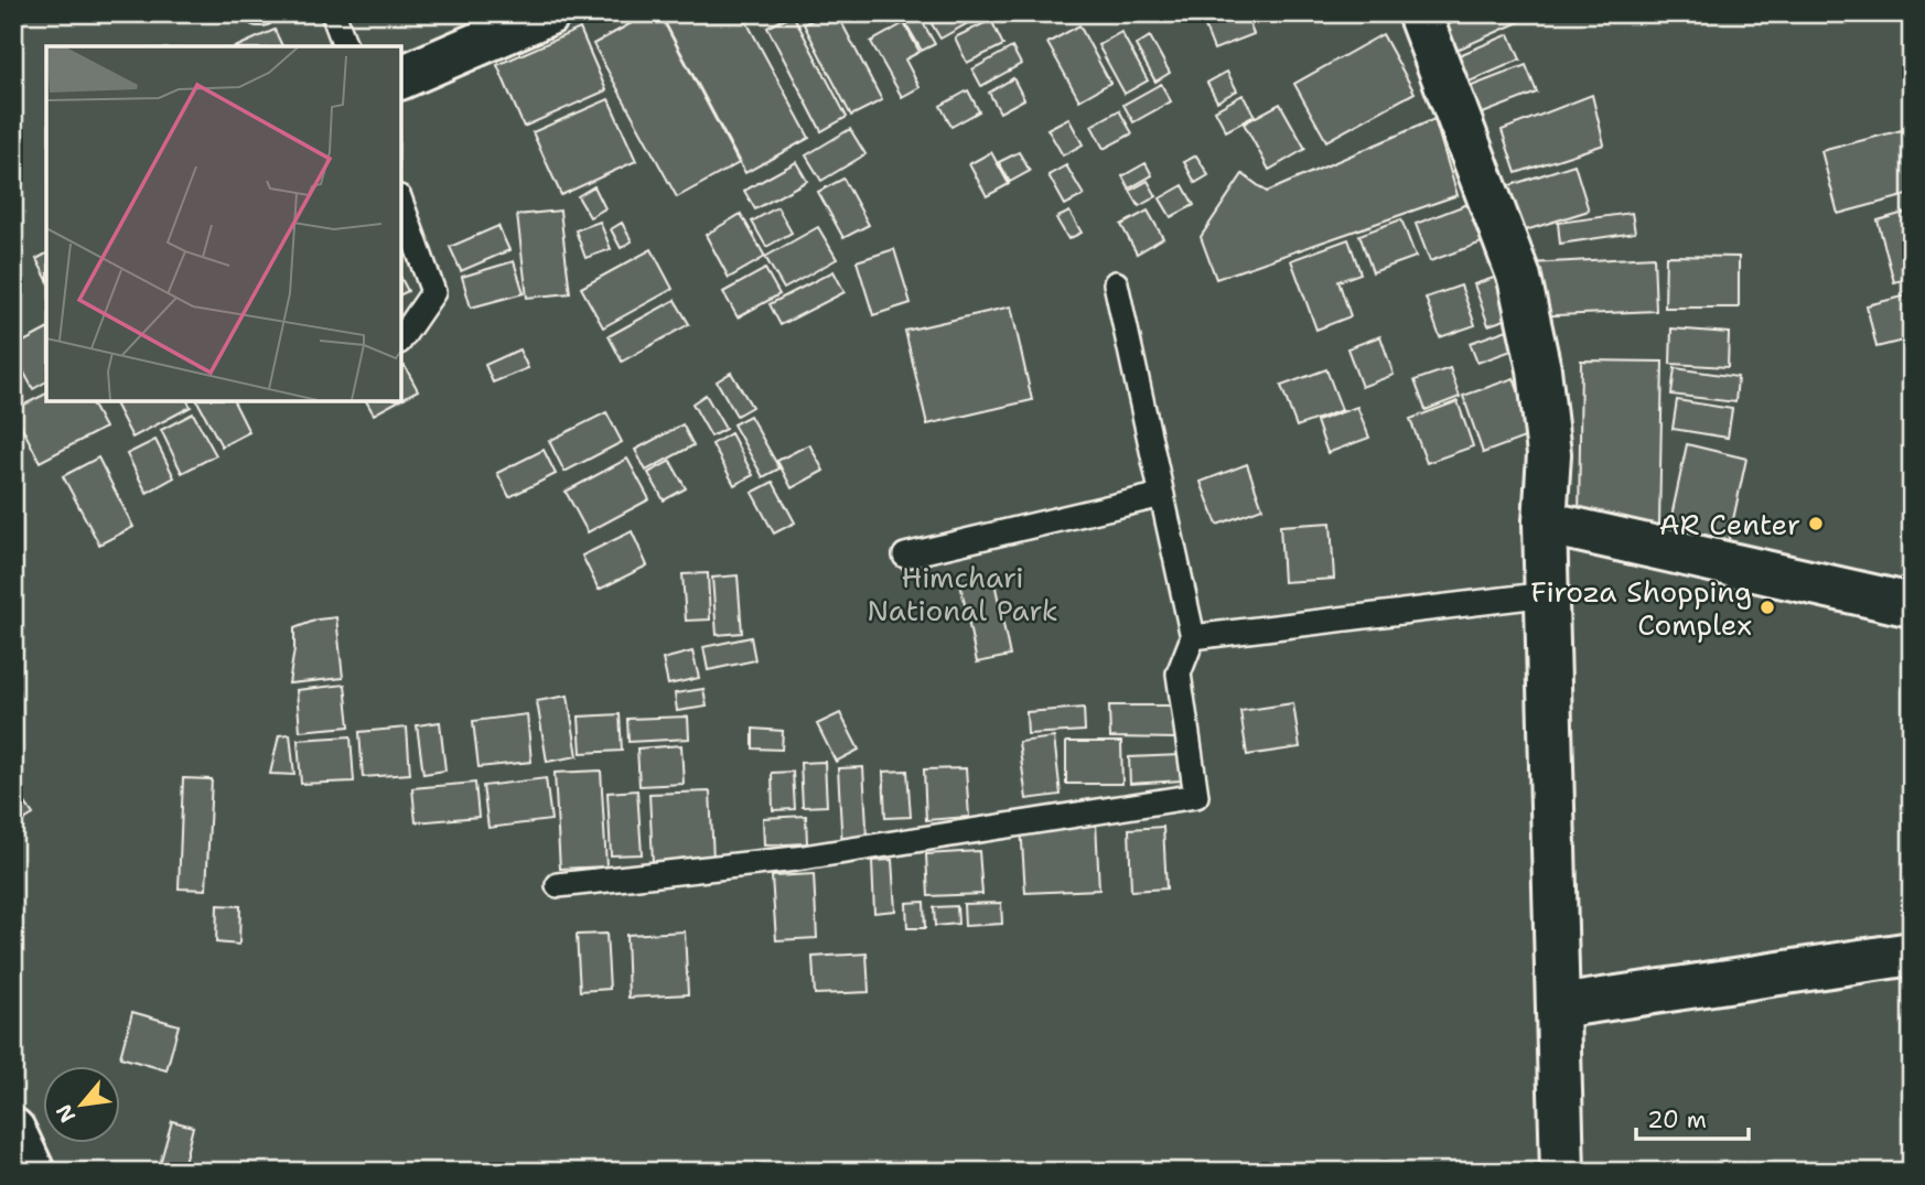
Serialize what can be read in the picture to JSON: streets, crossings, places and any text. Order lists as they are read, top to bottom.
{
  "parks": ["Himchari National Park"],
  "places": ["AR Center", "Firoza Shopping Complex"],
  "scale_bar": "20 m",
  "north": "bottom left"
}
